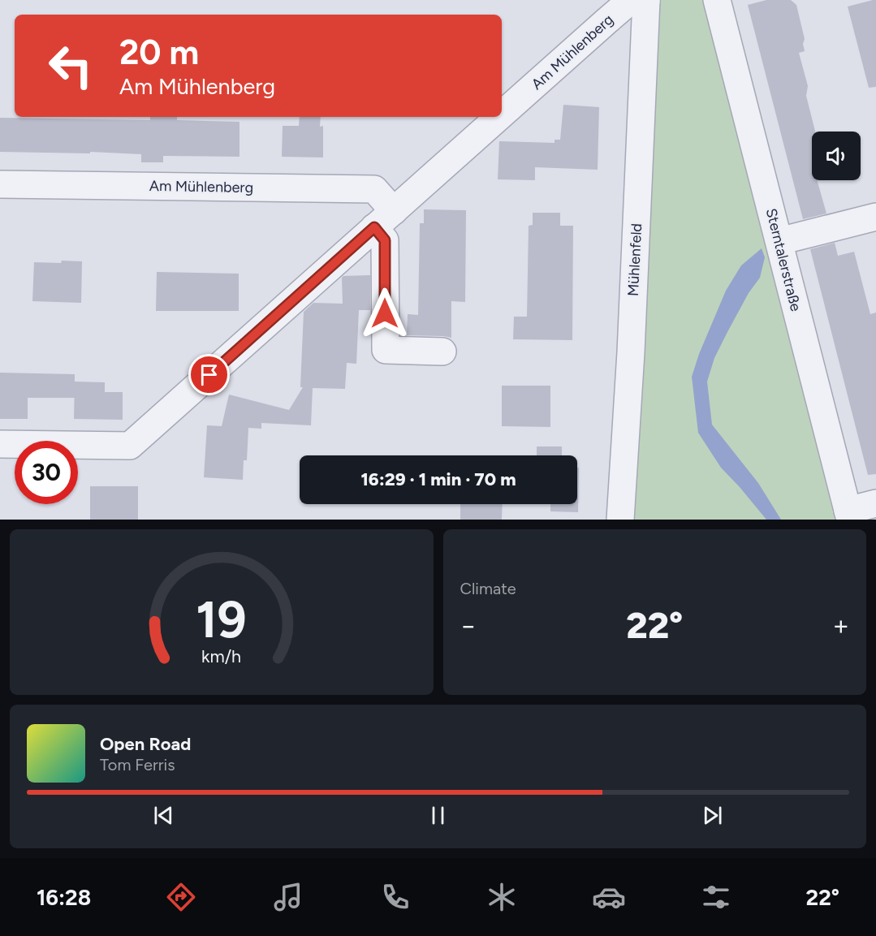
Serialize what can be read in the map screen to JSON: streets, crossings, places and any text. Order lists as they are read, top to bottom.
{
  "streets": {
    "street": ["Am Mühlenberg", "Mühlenfeld", "Sterntalerstraße"]
  },
  "crossings": [
    ["Am Mühlenberg", "Mühlenfeld"]
  ],
  "page": {
    "turn": ["20 m", "Am Mühlenberg"],
    "limit": "30",
    "trip": "16:29 · 1 min · 70 m",
    "tile": "Climate",
    "heat": ["−", "22°", "+"],
    "song": ["Open Road", "Tom Ferris"],
    "tabs": ["16:28", "22°"],
    "gauge": ["19", "km/h"]
  }
}
